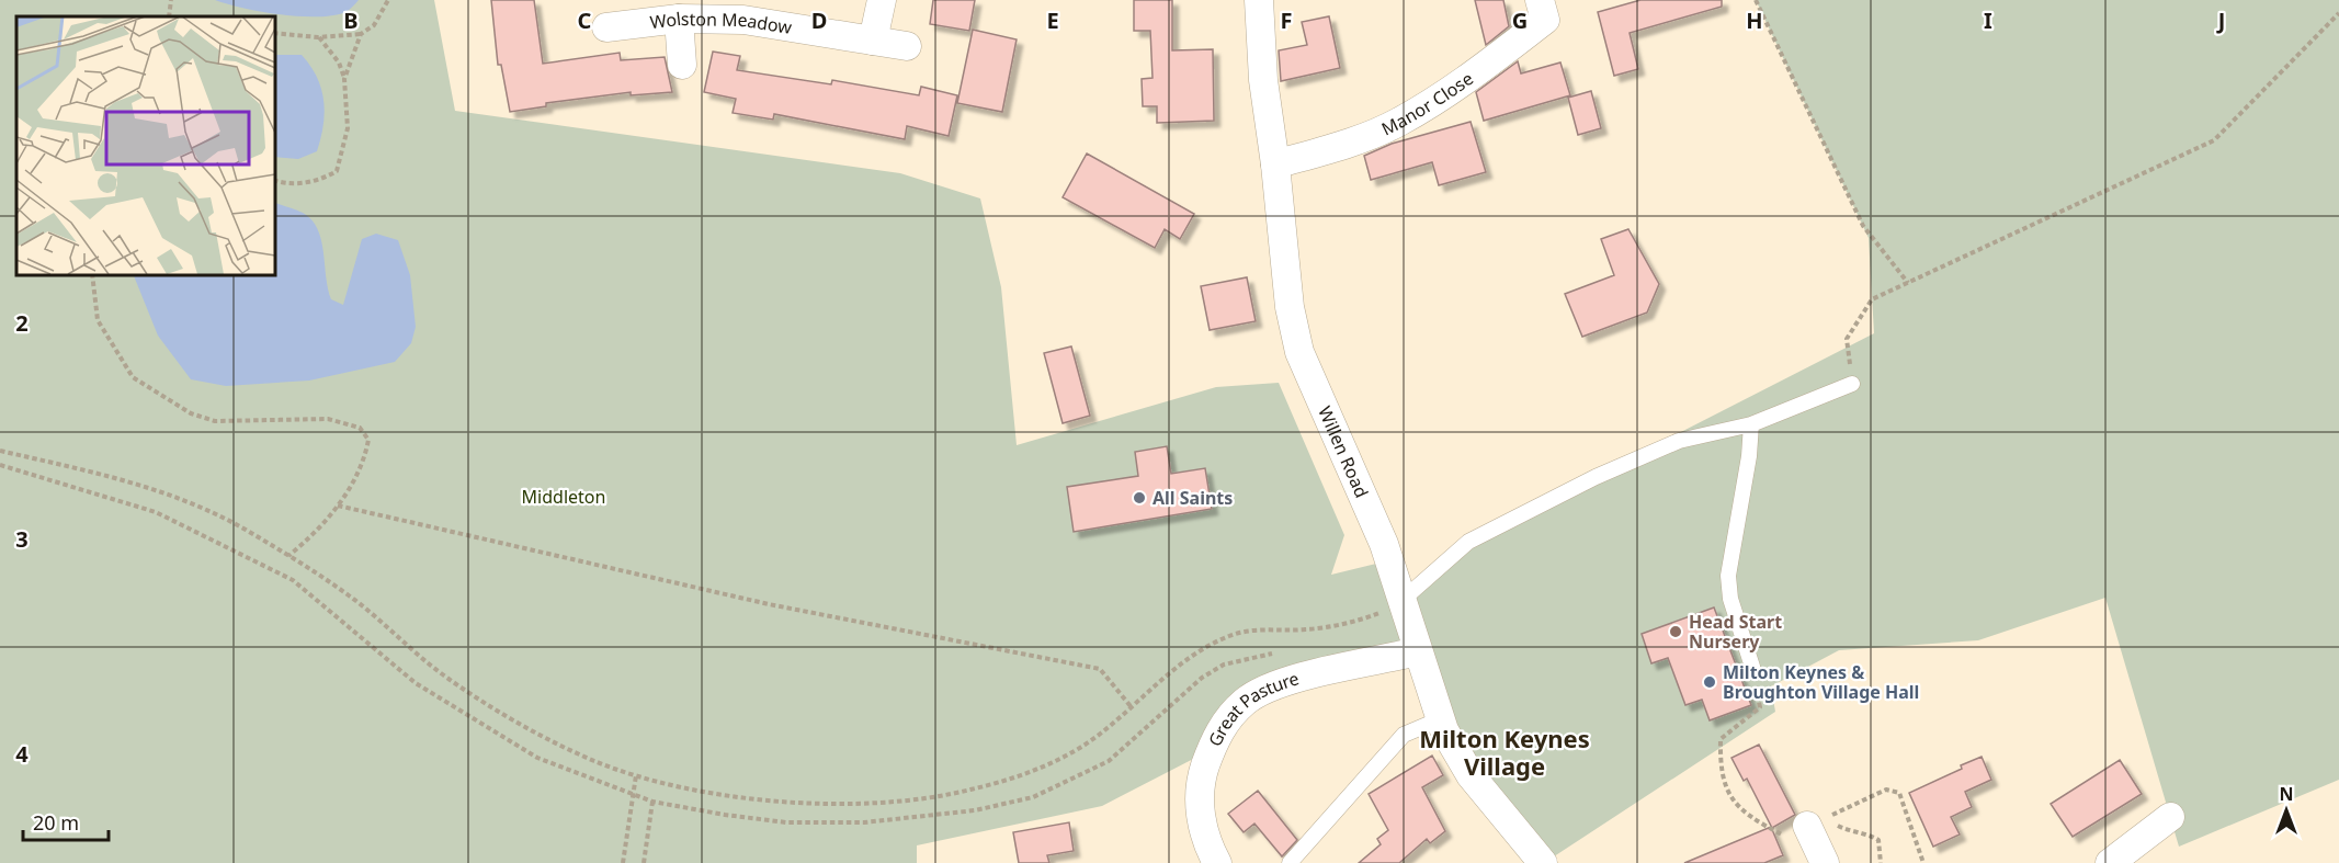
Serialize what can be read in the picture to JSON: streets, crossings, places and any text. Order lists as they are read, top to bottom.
{
  "streets": {
    "street": [
      "Wolston Meadow",
      "Manor Close",
      "Willen Road",
      "Great Pasture"
    ]
  },
  "crossings": [
    ["Manor Close", "Willen Road"],
    ["Willen Road", "Great Pasture"]
  ],
  "districts": ["Milton Keynes Village"],
  "parks": ["Middleton"],
  "places": ["All Saints", "Head Start Nursery", "Milton Keynes & Broughton Village Hall"],
  "scale_bar": "20 m",
  "north": "top",
  "grid": {
    "columns": [
      "B",
      "C",
      "D",
      "E",
      "F",
      "G",
      "H",
      "I",
      "J"
    ],
    "rows": ["2", "3", "4"]
  }
}
